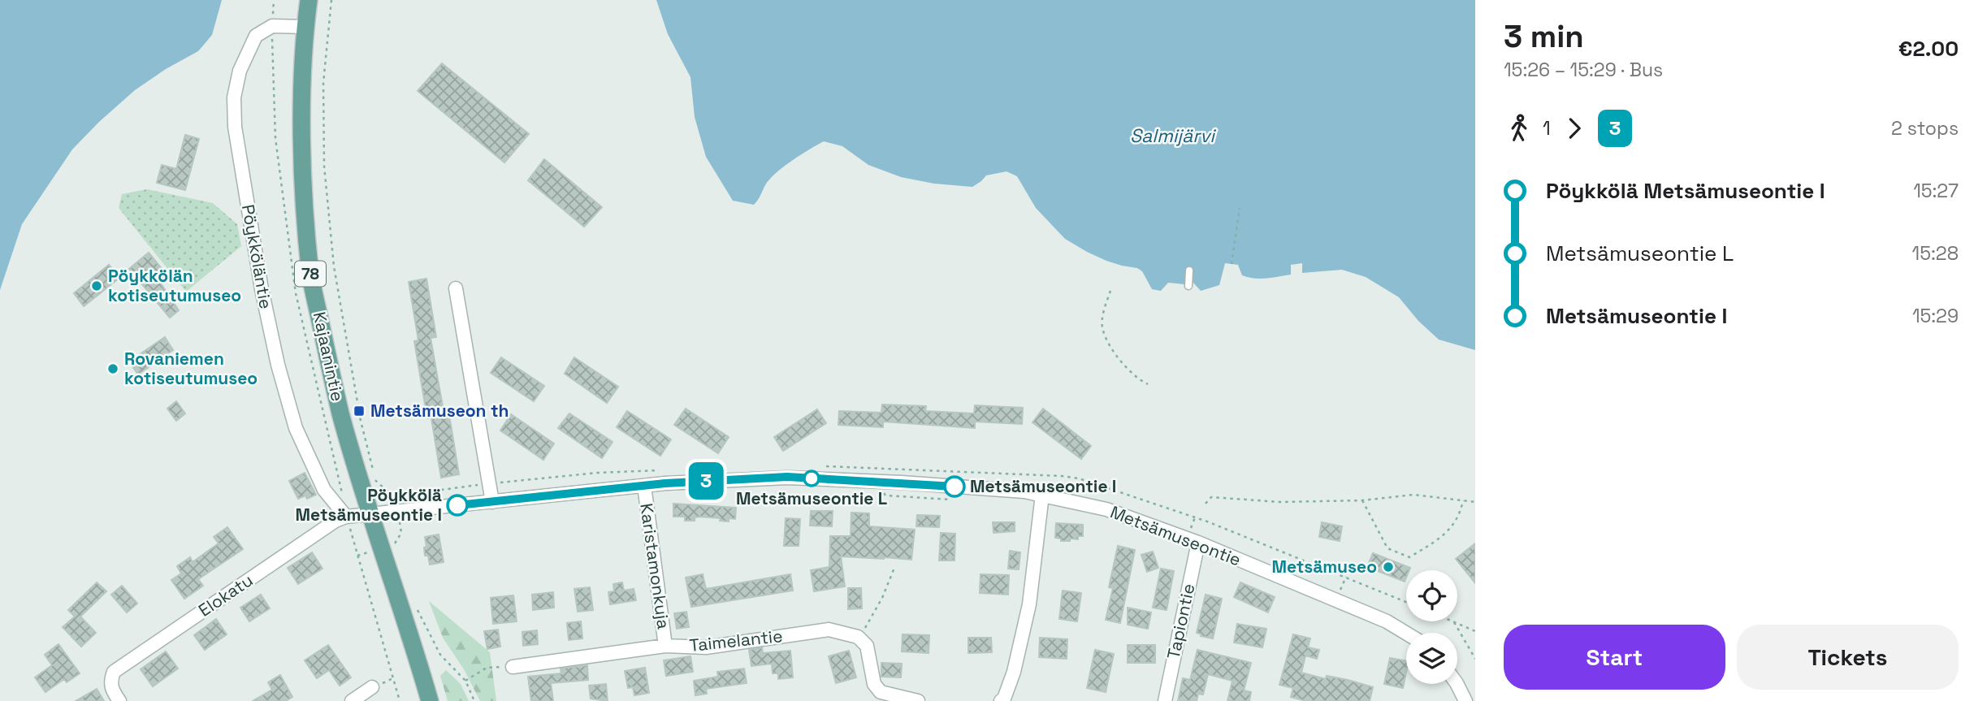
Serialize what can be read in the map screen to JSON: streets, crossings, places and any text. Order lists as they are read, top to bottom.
{
  "streets": {
    "main road": ["78", "Kajaanintie"],
    "street": [
      "Pöykköläntie",
      "Metsämuseontie",
      "Karistamonkuja",
      "Elokatu",
      "Tapiontie",
      "Taimelantie"
    ]
  },
  "crossings": [
    ["Pöykköläntie", "Kajaanintie"],
    ["Pöykköläntie", "Elokatu"],
    ["Kajaanintie", "Metsämuseontie"],
    ["Kajaanintie", "Elokatu"],
    ["Metsämuseontie", "Karistamonkuja"],
    ["Metsämuseontie", "Elokatu"],
    ["Metsämuseontie", "Tapiontie"],
    ["Karistamonkuja", "Taimelantie"]
  ],
  "water": ["Salmijärvi"],
  "places": {
    "other": [
      "Pöykkölän kotiseutumuseo",
      "Rovaniemen kotiseutumuseo",
      "Metsämuseontie L",
      "Metsämuseontie I",
      "Pöykkölä Metsämuseontie I",
      "Metsämuseo"
    ],
    "transit": ["Metsämuseon th"]
  },
  "lines": ["bus line 3"],
  "page": {
    "on_map": "3",
    "heading": ["3 min", "15:26 – 15:29 · Bus", "€2.00"],
    "legs": ["1", "3", "2 stops"],
    "list": [
      {
        "name": "Pöykkölä Metsämuseontie I",
        "value": "15:27"
      },
      {
        "name": "Metsämuseontie L",
        "value": "15:28"
      },
      {
        "name": "Metsämuseontie I",
        "value": "15:29"
      }
    ],
    "buttons": ["Start", "Tickets"]
  }
}
